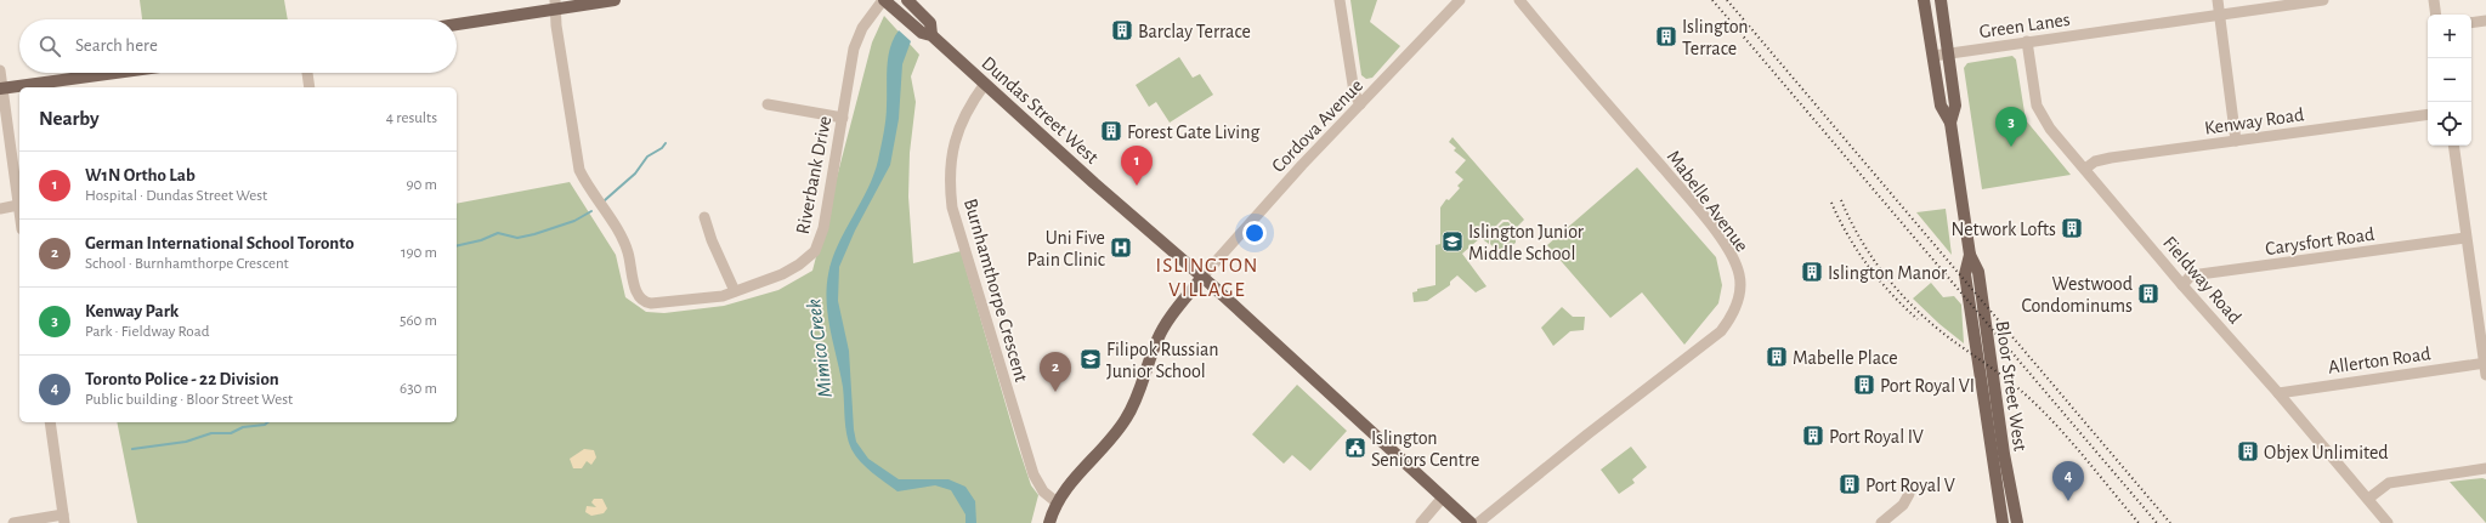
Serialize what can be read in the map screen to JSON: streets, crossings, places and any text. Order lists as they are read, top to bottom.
{
  "streets": {
    "main road": ["Dundas Street West", "Bloor Street West"],
    "street": [
      "Green Lanes",
      "Kenway Road",
      "Cordova Avenue",
      "Riverbank Drive",
      "Mabelle Avenue",
      "Carysfort Road",
      "Fieldway Road",
      "Burnhamthorpe Crescent",
      "Allerton Road"
    ]
  },
  "crossings": [
    ["Green Lanes", "Fieldway Road"],
    ["Green Lanes", "Bloor Street West"],
    ["Dundas Street West", "Cordova Avenue"],
    ["Dundas Street West", "Riverbank Drive"],
    ["Dundas Street West", "Burnhamthorpe Crescent"],
    ["Kenway Road", "Fieldway Road"],
    ["Carysfort Road", "Fieldway Road"],
    ["Fieldway Road", "Allerton Road"]
  ],
  "districts": ["ISLINGTON VILLAGE"],
  "water": ["Mimico Creek"],
  "places": {
    "building": [
      "Barclay Terrace",
      "Islington Terrace",
      "Forest Gate Living",
      "Network Lofts",
      "Islington Manor",
      "Westwood Condominums",
      "Mabelle Place",
      "Port Royal VI",
      "Port Royal IV",
      "Objex Unlimited",
      "Port Royal V"
    ],
    "school or university": ["Islington Junior Middle School", "Filipok Russian Junior School"],
    "hospital": ["Uni Five Pain Clinic"],
    "public building": ["Islington Seniors Centre"]
  },
  "page": {
    "map_buttons": ["+", "−"],
    "search": "Search here",
    "heading": ["Nearby", "4 results"],
    "pins": [
      "3",
      "1",
      "2",
      "4"
    ],
    "list": [
      {
        "mark": "1",
        "name": "W1N Ortho Lab",
        "note": "Hospital · Dundas Street West",
        "value": "90 m"
      },
      {
        "mark": "2",
        "name": "German International School Toronto",
        "note": "School · Burnhamthorpe Crescent",
        "value": "190 m"
      },
      {
        "mark": "3",
        "name": "Kenway Park",
        "note": "Park · Fieldway Road",
        "value": "560 m"
      },
      {
        "mark": "4",
        "name": "Toronto Police - 22 Division",
        "note": "Public building · Bloor Street West",
        "value": "630 m"
      }
    ]
  }
}
